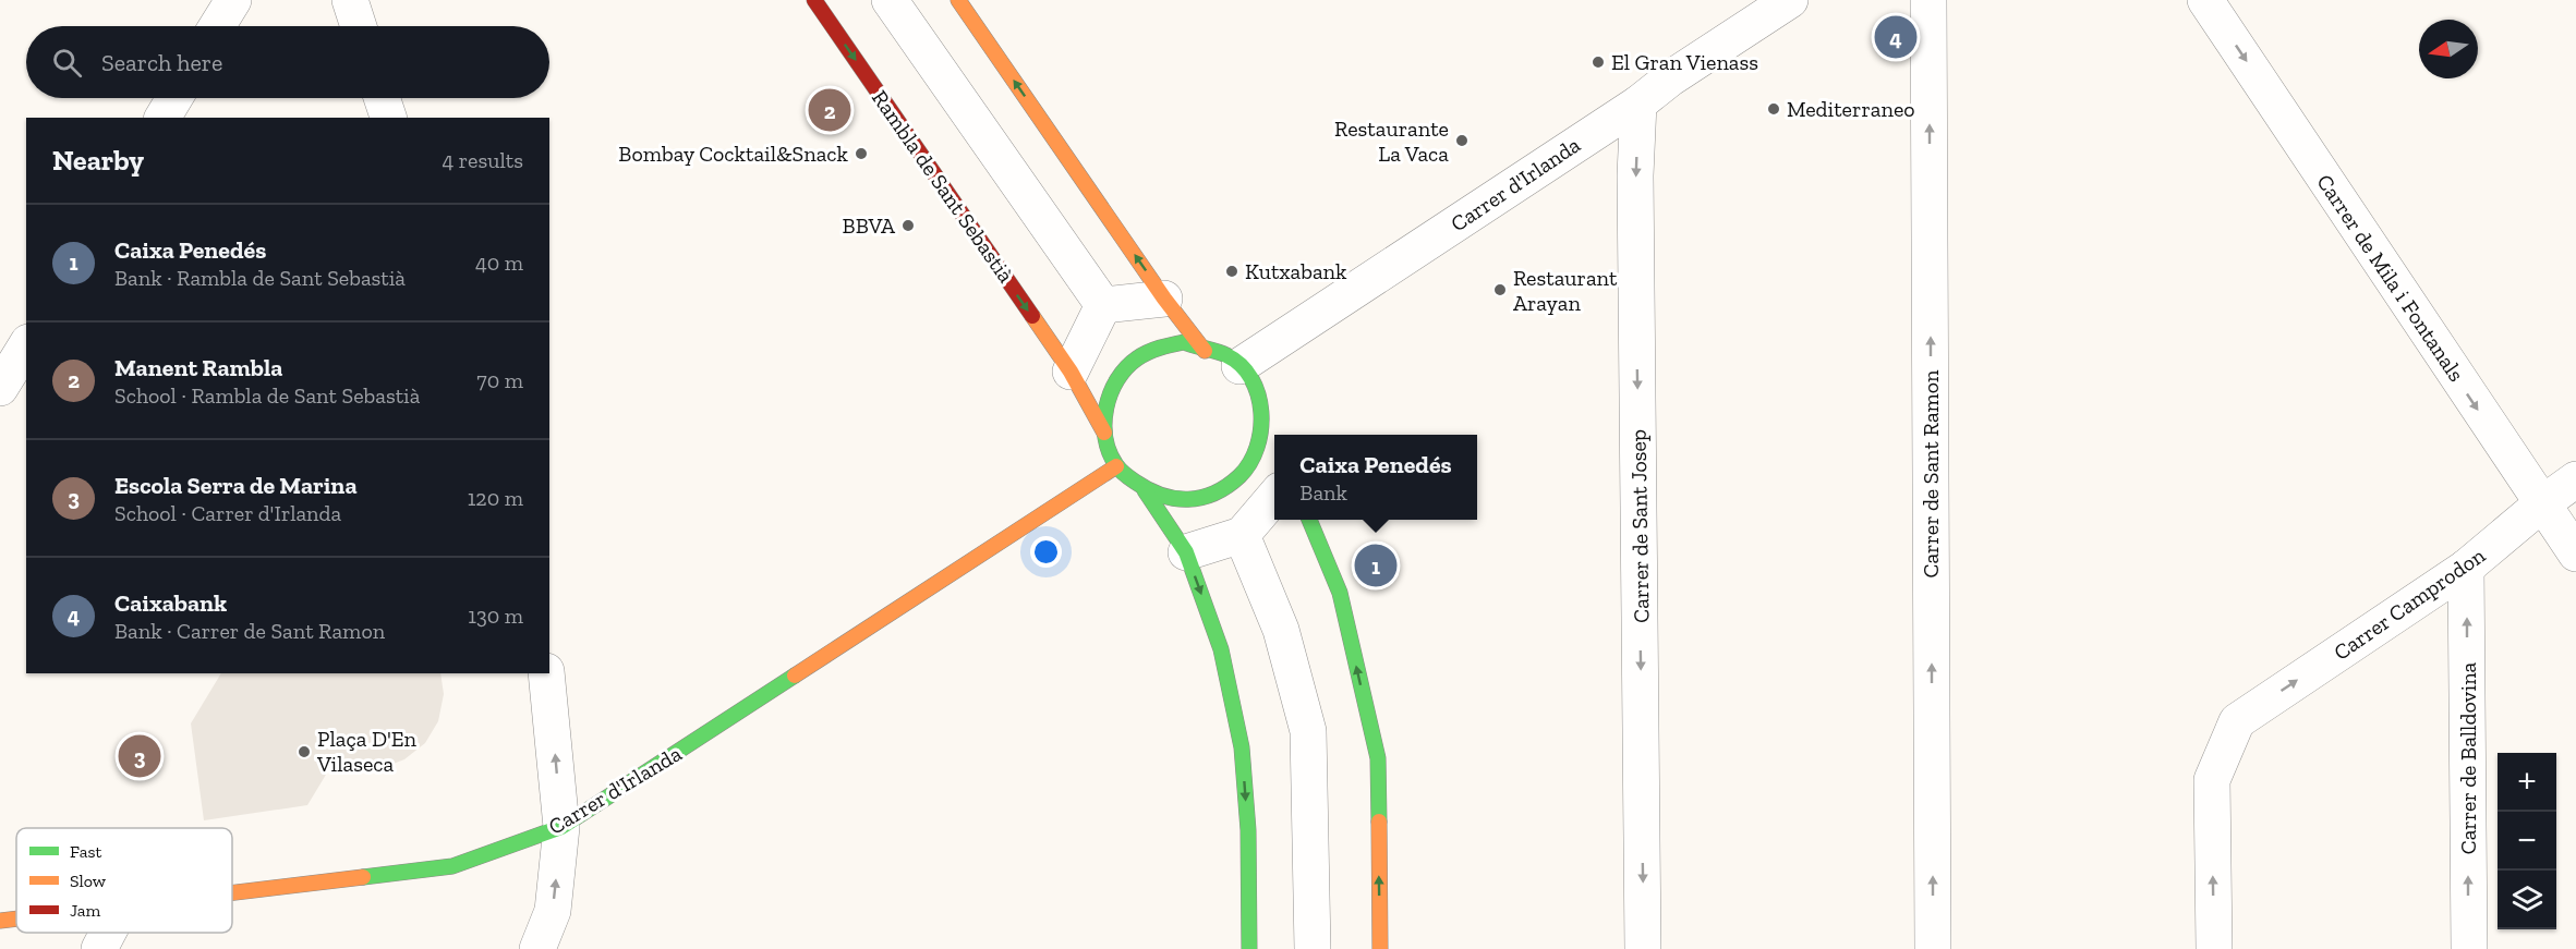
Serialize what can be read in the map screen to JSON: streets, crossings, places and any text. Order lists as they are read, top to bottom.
{
  "streets": {
    "street": [
      "Carrer d'Irlanda",
      "Rambla de Sant Sebastià",
      "Carrer de Mila i Fontanals",
      "Carrer de Sant Ramon",
      "Carrer de Sant Josep",
      "Carrer Camprodon",
      "Carrer de Balldovina"
    ]
  },
  "crossings": [
    ["Carrer d'Irlanda", "Rambla de Sant Sebastià"],
    ["Carrer d'Irlanda", "Carrer de Sant Josep"],
    ["Carrer de Mila i Fontanals", "Carrer Camprodon"],
    ["Carrer Camprodon", "Carrer de Balldovina"]
  ],
  "one_way": [
    "Carrer de Mila i Fontanals",
    "Carrer de Sant Ramon",
    "Carrer Camprodon",
    "Carrer de Balldovina"
  ],
  "places": [
    "El Gran Vienass",
    "Mediterraneo",
    "Restaurante La Vaca",
    "Bombay Cocktail&Snack",
    "BBVA",
    "Kutxabank",
    "Restaurant Arayan",
    "Plaça D'En Vilaseca"
  ],
  "legend": ["Fast", "Slow", "Jam"],
  "north": "left",
  "page": {
    "pins": [
      "4",
      "2",
      "1",
      "3"
    ],
    "search": "Search here",
    "heading": ["Nearby", "4 results"],
    "list": [
      {
        "mark": "1",
        "name": "Caixa Penedés",
        "note": "Bank · Rambla de Sant Sebastià",
        "value": "40 m"
      },
      {
        "mark": "2",
        "name": "Manent Rambla",
        "note": "School · Rambla de Sant Sebastià",
        "value": "70 m"
      },
      {
        "mark": "3",
        "name": "Escola Serra de Marina",
        "note": "School · Carrer d'Irlanda",
        "value": "120 m"
      },
      {
        "mark": "4",
        "name": "Caixabank",
        "note": "Bank · Carrer de Sant Ramon",
        "value": "130 m"
      }
    ],
    "popup": ["Caixa Penedés", "Bank"],
    "map_buttons": ["+", "−"]
  }
}
